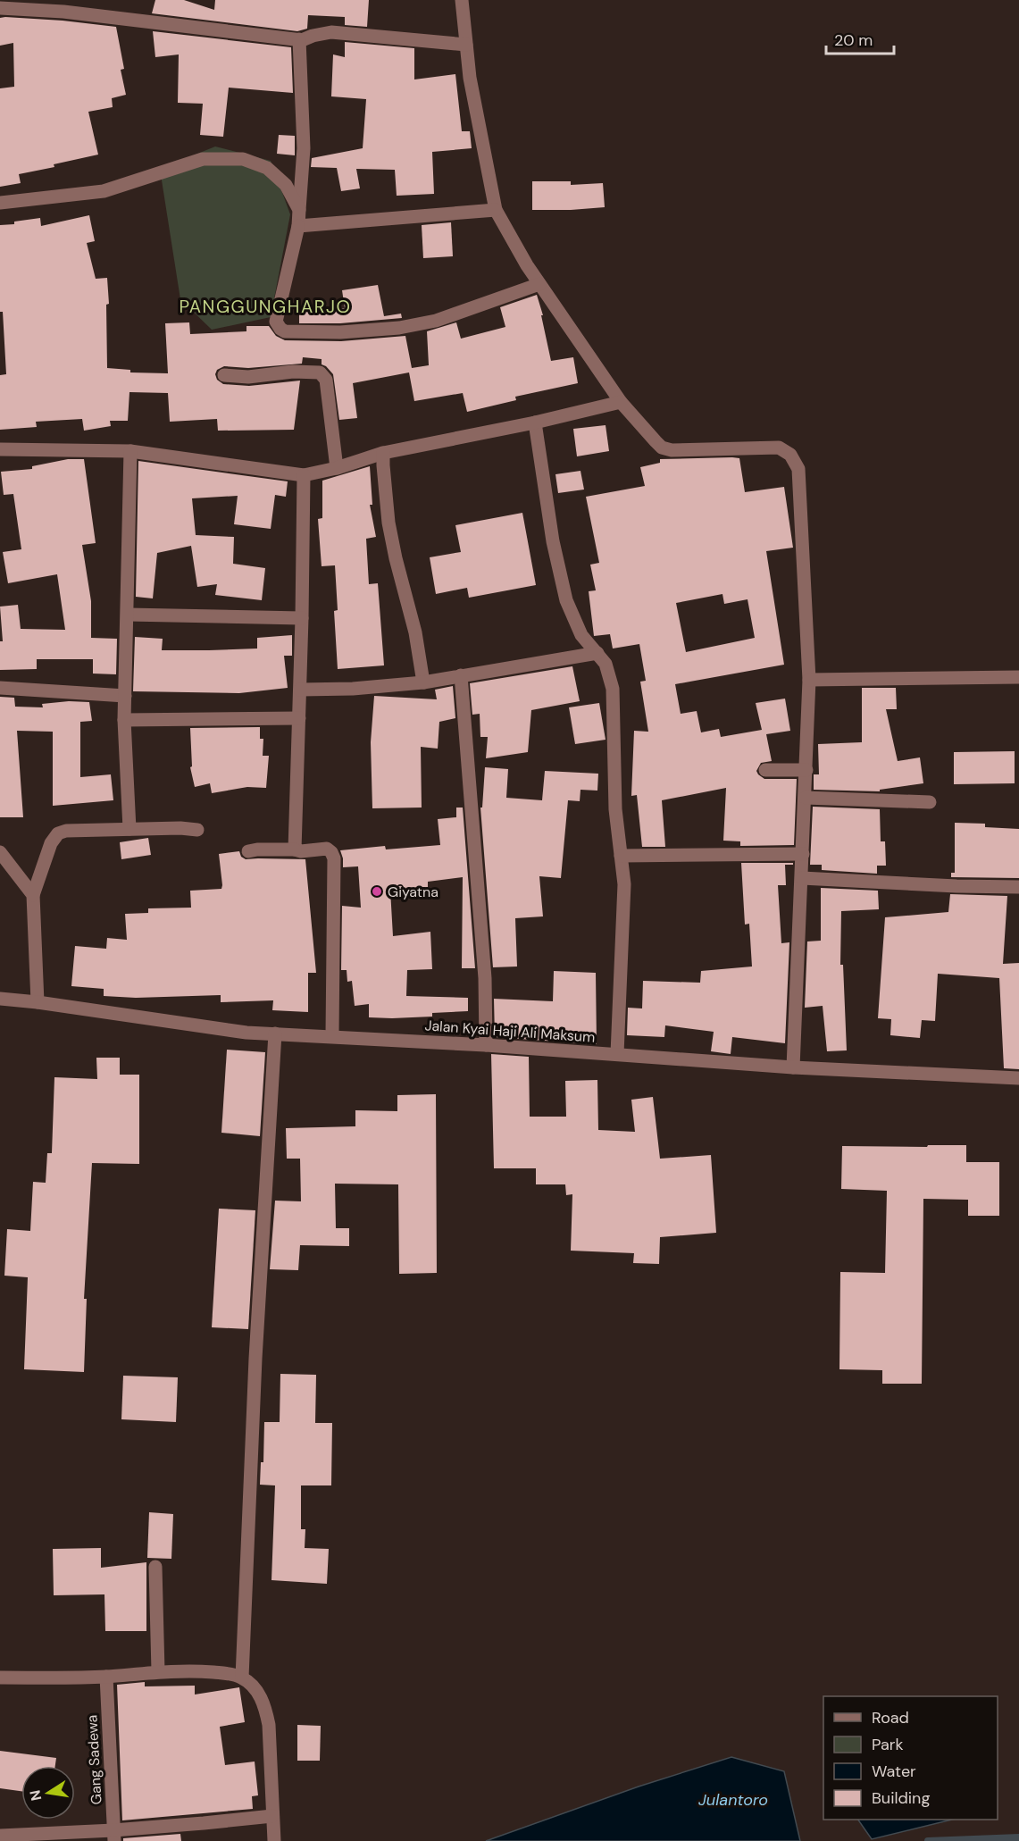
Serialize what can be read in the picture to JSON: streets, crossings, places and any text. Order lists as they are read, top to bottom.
{
  "streets": {
    "street": ["Jalan Kyai Haji Ali Maksum", "Gang Sadewa"]
  },
  "districts": ["PANGGUNGHARJO"],
  "water": ["Julantoro"],
  "places": ["Giyatna"],
  "legend": [
    "Road",
    "Park",
    "Water",
    "Building"
  ],
  "scale_bar": "20 m",
  "north": "left"
}
